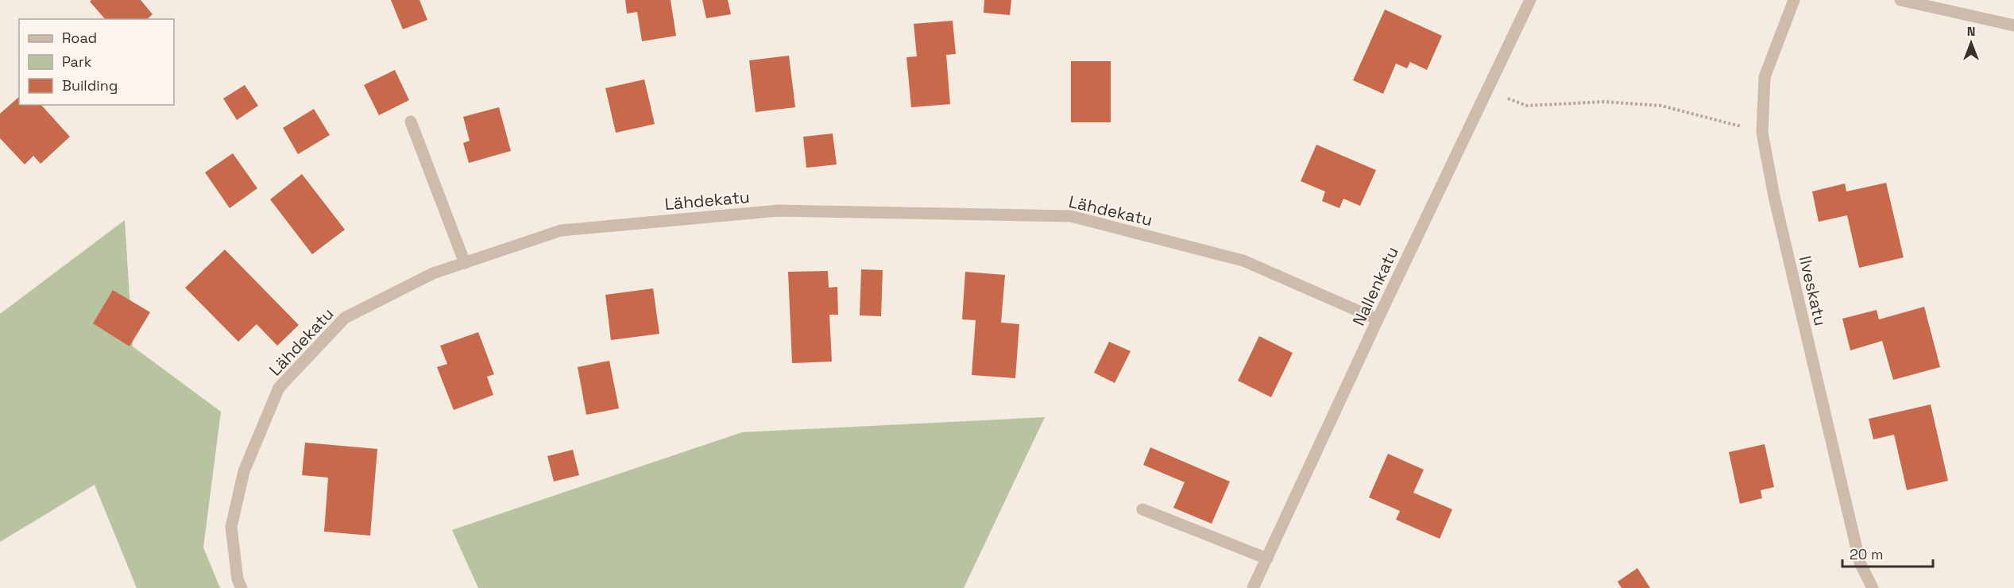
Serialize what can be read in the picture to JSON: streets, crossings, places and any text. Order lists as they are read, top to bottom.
{
  "streets": {
    "street": ["Lähdekatu", "Nallenkatu", "Ilveskatu"]
  },
  "crossings": [
    ["Lähdekatu", "Nallenkatu"]
  ],
  "legend": ["Road", "Park", "Building"],
  "scale_bar": "20 m",
  "north": "top"
}
